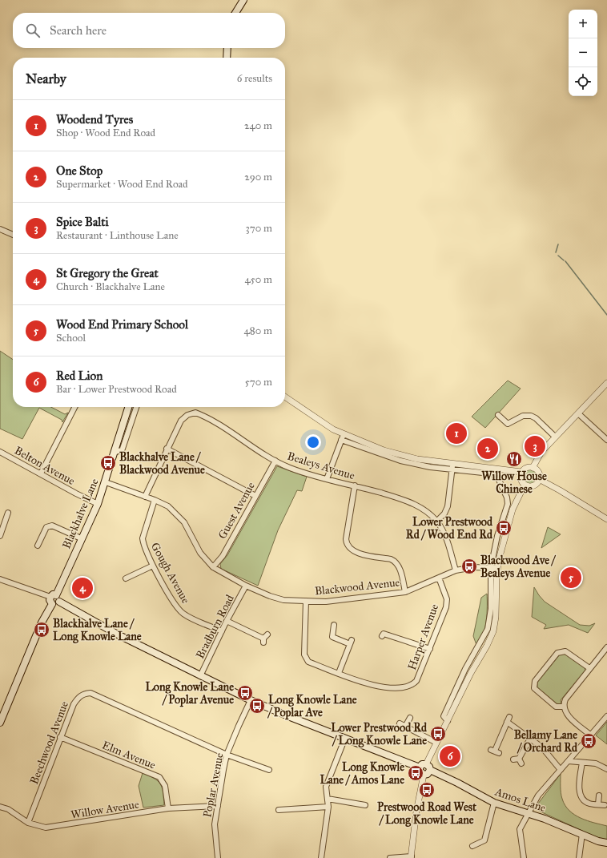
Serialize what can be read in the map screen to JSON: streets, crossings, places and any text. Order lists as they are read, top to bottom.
{
  "streets": {
    "main road": ["Blackhalve Lane", "Amos Lane"],
    "street": [
      "Belton Avenue",
      "Bealeys Avenue",
      "Guest Avenue",
      "Gough Avenue",
      "Blackwood Avenue",
      "Bradburn Road",
      "Harper Avenue",
      "Beechwood Avenue",
      "Elm Avenue",
      "Poplar Avenue",
      "Willow Avenue"
    ]
  },
  "crossings": [
    ["Belton Avenue", "Blackhalve Lane"],
    ["Bealeys Avenue", "Guest Avenue"],
    ["Bealeys Avenue", "Blackwood Avenue"],
    ["Guest Avenue", "Blackwood Avenue"],
    ["Blackhalve Lane", "Blackwood Avenue"],
    ["Gough Avenue", "Blackwood Avenue"],
    ["Gough Avenue", "Bradburn Road"],
    ["Blackwood Avenue", "Bradburn Road"],
    ["Blackwood Avenue", "Harper Avenue"],
    ["Beechwood Avenue", "Elm Avenue"],
    ["Beechwood Avenue", "Poplar Avenue"],
    ["Beechwood Avenue", "Willow Avenue"],
    ["Elm Avenue", "Willow Avenue"],
    ["Poplar Avenue", "Willow Avenue"]
  ],
  "places": {
    "restaurant": ["Willow House Chinese"],
    "bus stop": [
      "Blackhalve Lane / Blackwood Avenue",
      "Lower Prestwood Rd / Wood End Rd",
      "Blackwood Ave / Bealeys Avenue",
      "Blackhalve Lane / Long Knowle Lane",
      "Long Knowle Lane / Poplar Avenue",
      "Long Knowle Lane / Poplar Ave",
      "Lower Prestwood Rd / Long Knowle Lane",
      "Bellamy Lane / Orchard Rd",
      "Long Knowle Lane / Amos Lane",
      "Prestwood Road West / Long Knowle Lane"
    ]
  },
  "page": {
    "map_buttons": ["+", "−"],
    "search": "Search here",
    "heading": ["Nearby", "6 results"],
    "list": [
      {
        "mark": "1",
        "name": "Woodend Tyres",
        "note": "Shop · Wood End Road",
        "value": "240 m"
      },
      {
        "mark": "2",
        "name": "One Stop",
        "note": "Supermarket · Wood End Road",
        "value": "290 m"
      },
      {
        "mark": "3",
        "name": "Spice Balti",
        "note": "Restaurant · Linthouse Lane",
        "value": "370 m"
      },
      {
        "mark": "4",
        "name": "St Gregory the Great",
        "note": "Church · Blackhalve Lane",
        "value": "450 m"
      },
      {
        "mark": "5",
        "name": "Wood End Primary School",
        "note": "School",
        "value": "480 m"
      },
      {
        "mark": "6",
        "name": "Red Lion",
        "note": "Bar · Lower Prestwood Road",
        "value": "570 m"
      }
    ],
    "pins": [
      "1",
      "3",
      "2",
      "5",
      "4",
      "6"
    ]
  }
}
